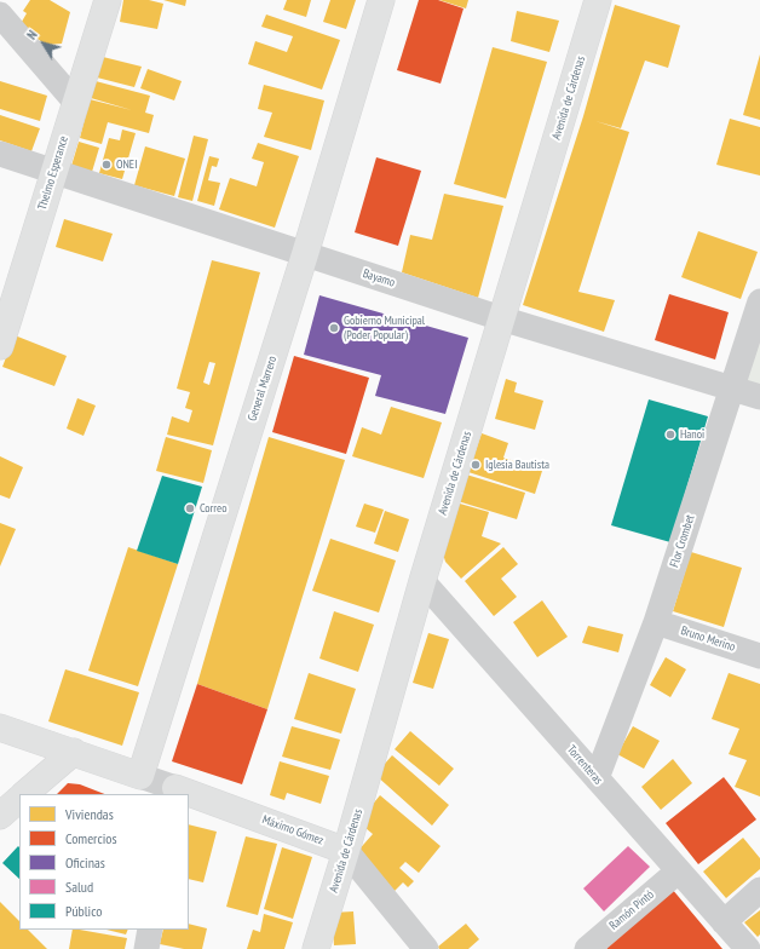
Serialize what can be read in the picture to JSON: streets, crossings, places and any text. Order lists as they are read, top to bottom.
{
  "streets": {
    "main road": [
      "Avenida de Cárdenas",
      "Thelmo Esperance",
      "General Marrero",
      "Máximo Gómez"
    ],
    "street": [
      "Bayamo",
      "Flor Crombet",
      "Bruno Merino",
      "Torrenteras",
      "Ramón Pintó"
    ]
  },
  "crossings": [
    ["Avenida de Cárdenas", "Bayamo"],
    ["Avenida de Cárdenas", "Torrenteras"],
    ["Avenida de Cárdenas", "Máximo Gómez"],
    ["Thelmo Esperance", "Bayamo"],
    ["Bayamo", "General Marrero"],
    ["Bayamo", "Flor Crombet"],
    ["Flor Crombet", "Bruno Merino"],
    ["Flor Crombet", "Torrenteras"],
    ["Torrenteras", "Ramón Pintó"]
  ],
  "places": [
    "ONEI",
    "Gobierno Municipal (Poder Popular)",
    "Hanoi",
    "Iglesia Bautista",
    "Correo"
  ],
  "legend": [
    "Viviendas",
    "Comercios",
    "Oficinas",
    "Salud",
    "Público"
  ],
  "north": "top left"
}
